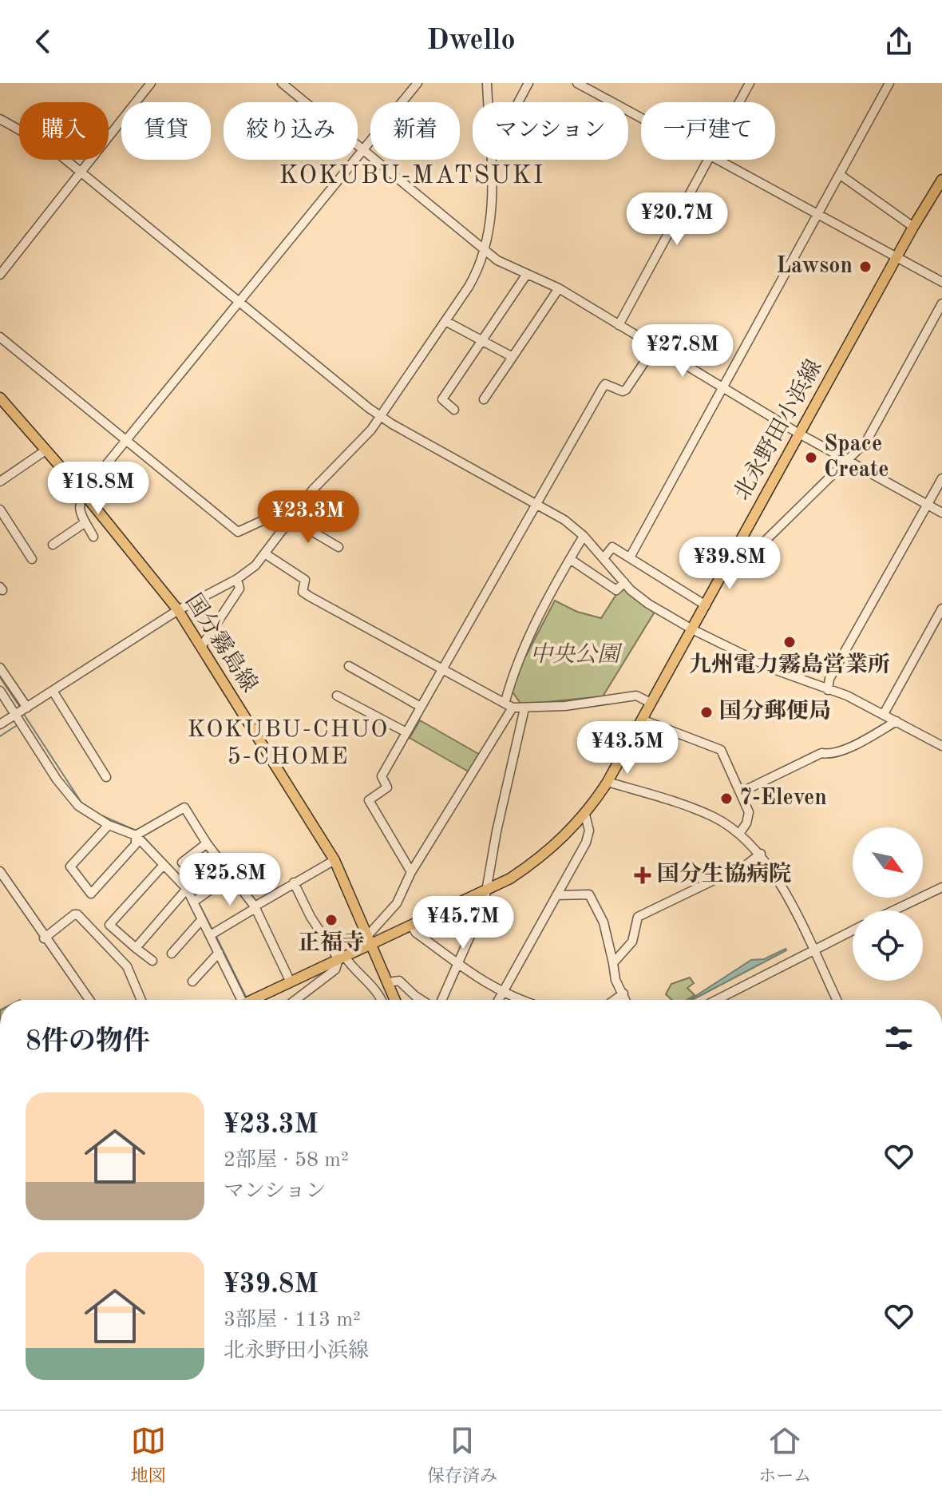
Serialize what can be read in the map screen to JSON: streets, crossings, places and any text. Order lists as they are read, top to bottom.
{
  "streets": {
    "main road": ["北永野田小浜線", "国分霧島線"]
  },
  "crossings": [
    ["北永野田小浜線", "国分霧島線"]
  ],
  "districts": ["KOKUBU-MATSUKI", "KOKUBU-CHUO 5-CHOME"],
  "parks": ["中央公園"],
  "places": {
    "other": [
      "Lawson",
      "Space Create",
      "九州電力霧島営業所",
      "国分郵便局",
      "7-Eleven",
      "正福寺"
    ],
    "health": ["国分生協病院"]
  },
  "north": "bottom right",
  "page": {
    "header": "Dwello",
    "chip": [
      "購入",
      "賃貸",
      "絞り込み",
      "新着",
      "マンション",
      "一戸建て"
    ],
    "price": [
      "¥20.7M",
      "¥27.8M",
      "¥18.8M",
      "¥23.3M",
      "¥39.8M",
      "¥43.5M",
      "¥25.8M",
      "¥45.7M"
    ],
    "heading": "8件の物件",
    "list": [
      {
        "name": "¥23.3M",
        "note": "2部屋 · 58 m² · マンション"
      },
      {
        "name": "¥39.8M",
        "note": "3部屋 · 113 m² · 北永野田小浜線"
      }
    ],
    "tabs": ["地図", "保存済み", "ホーム"]
  }
}
